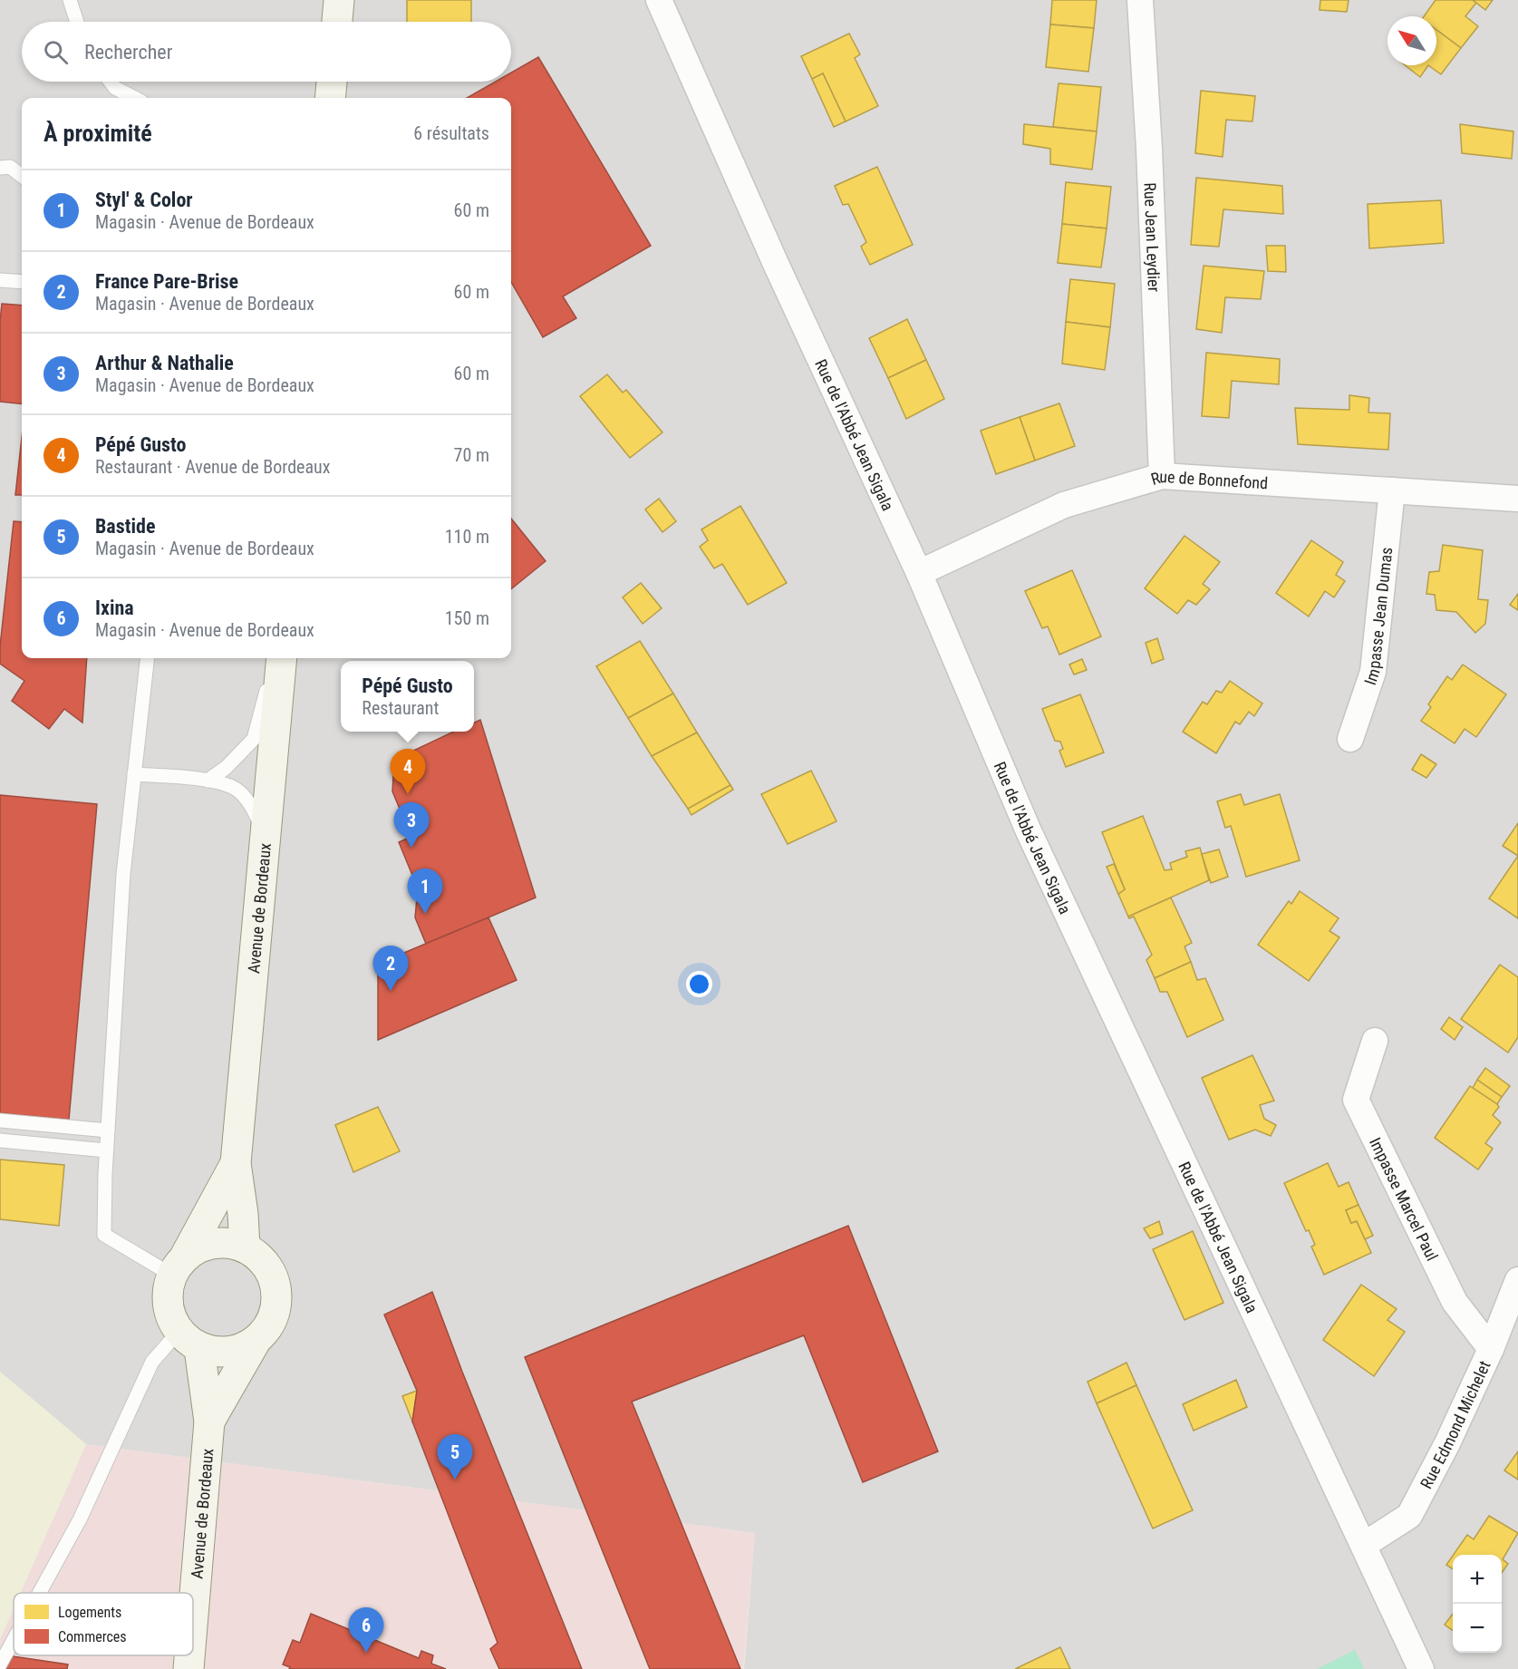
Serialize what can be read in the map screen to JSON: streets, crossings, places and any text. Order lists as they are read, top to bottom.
{
  "streets": {
    "main road": ["Avenue de Bordeaux"],
    "street": [
      "Rue Jean Leydier",
      "Rue de l'Abbé Jean Sigala",
      "Rue de Bonnefond",
      "Impasse Jean Dumas",
      "Impasse Marcel Paul",
      "Rue Edmond Michelet"
    ]
  },
  "crossings": [
    ["Rue Jean Leydier", "Rue de Bonnefond"],
    ["Rue de l'Abbé Jean Sigala", "Rue de Bonnefond"],
    ["Rue de l'Abbé Jean Sigala", "Rue Edmond Michelet"],
    ["Rue de Bonnefond", "Impasse Jean Dumas"],
    ["Impasse Marcel Paul", "Rue Edmond Michelet"]
  ],
  "legend": ["Logements", "Commerces"],
  "north": "top left",
  "page": {
    "search": "Rechercher",
    "heading": ["À proximité", "6 résultats"],
    "list": [
      {
        "mark": "1",
        "name": "Styl' & Color",
        "note": "Magasin · Avenue de Bordeaux",
        "value": "60 m"
      },
      {
        "mark": "2",
        "name": "France Pare-Brise",
        "note": "Magasin · Avenue de Bordeaux",
        "value": "60 m"
      },
      {
        "mark": "3",
        "name": "Arthur & Nathalie",
        "note": "Magasin · Avenue de Bordeaux",
        "value": "60 m"
      },
      {
        "mark": "4",
        "name": "Pépé Gusto",
        "note": "Restaurant · Avenue de Bordeaux",
        "value": "70 m"
      },
      {
        "mark": "5",
        "name": "Bastide",
        "note": "Magasin · Avenue de Bordeaux",
        "value": "110 m"
      },
      {
        "mark": "6",
        "name": "Ixina",
        "note": "Magasin · Avenue de Bordeaux",
        "value": "150 m"
      }
    ],
    "popup": ["Pépé Gusto", "Restaurant"],
    "pins": [
      "4",
      "3",
      "1",
      "2",
      "5",
      "6"
    ],
    "map_buttons": ["+", "−"]
  }
}
